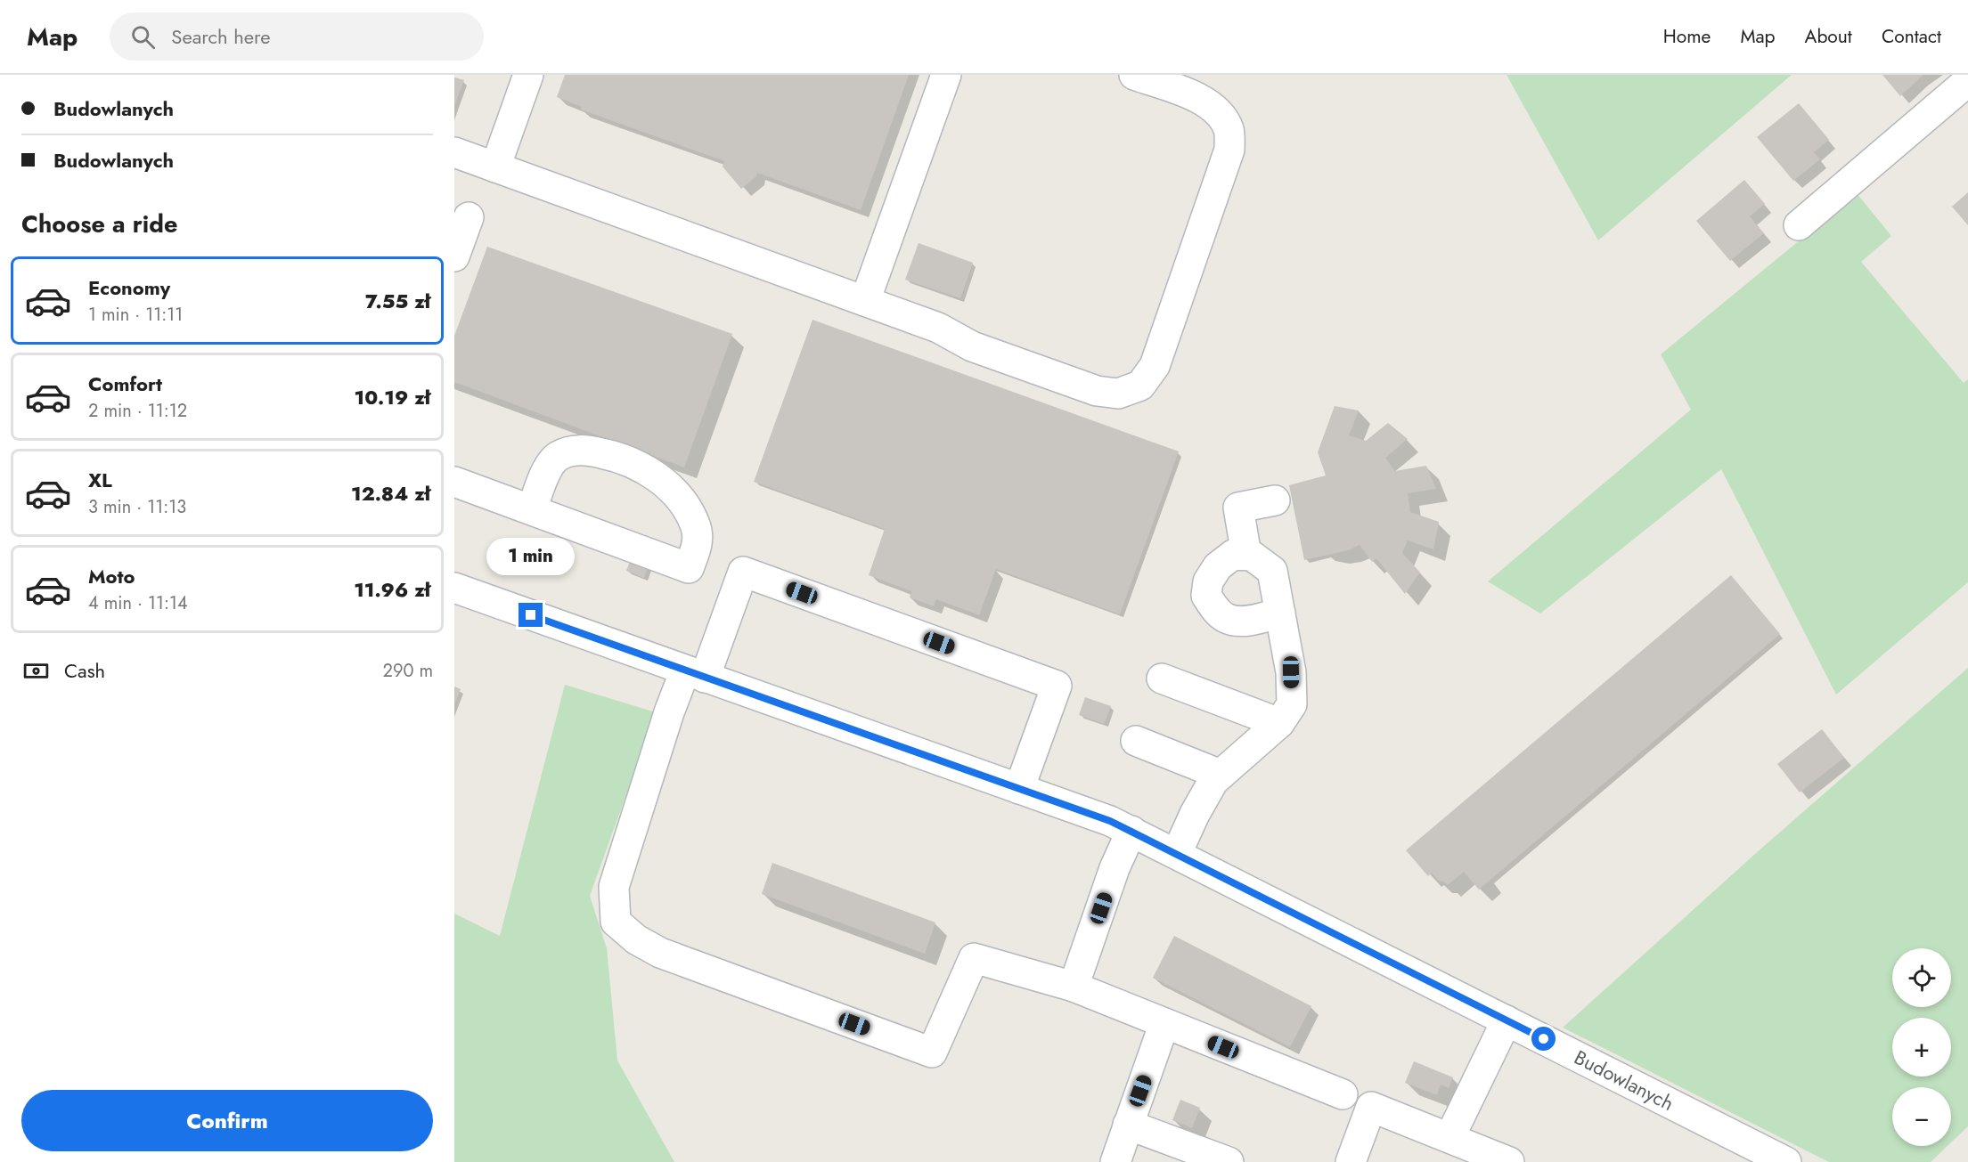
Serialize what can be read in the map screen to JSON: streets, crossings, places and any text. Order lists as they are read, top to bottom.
{
  "streets": {
    "street": ["Budowlanych"]
  },
  "page": {
    "header": "Map",
    "search": "Search here",
    "nav": [
      "Home",
      "Map",
      "About",
      "Contact"
    ],
    "banner": ["Budowlanych", "Budowlanych"],
    "heading": "Choose a ride",
    "list": [
      {
        "name": "Economy",
        "note": "1 min · 11:11",
        "value": "7.55 zł"
      },
      {
        "name": "Comfort",
        "note": "2 min · 11:12",
        "value": "10.19 zł"
      },
      {
        "name": "XL",
        "note": "3 min · 11:13",
        "value": "12.84 zł"
      },
      {
        "name": "Moto",
        "note": "4 min · 11:14",
        "value": "11.96 zł"
      }
    ],
    "bubble": "1 min",
    "pay": ["Cash", "290 m"],
    "map_buttons": ["+", "−"],
    "buttons": "Confirm"
  }
}
